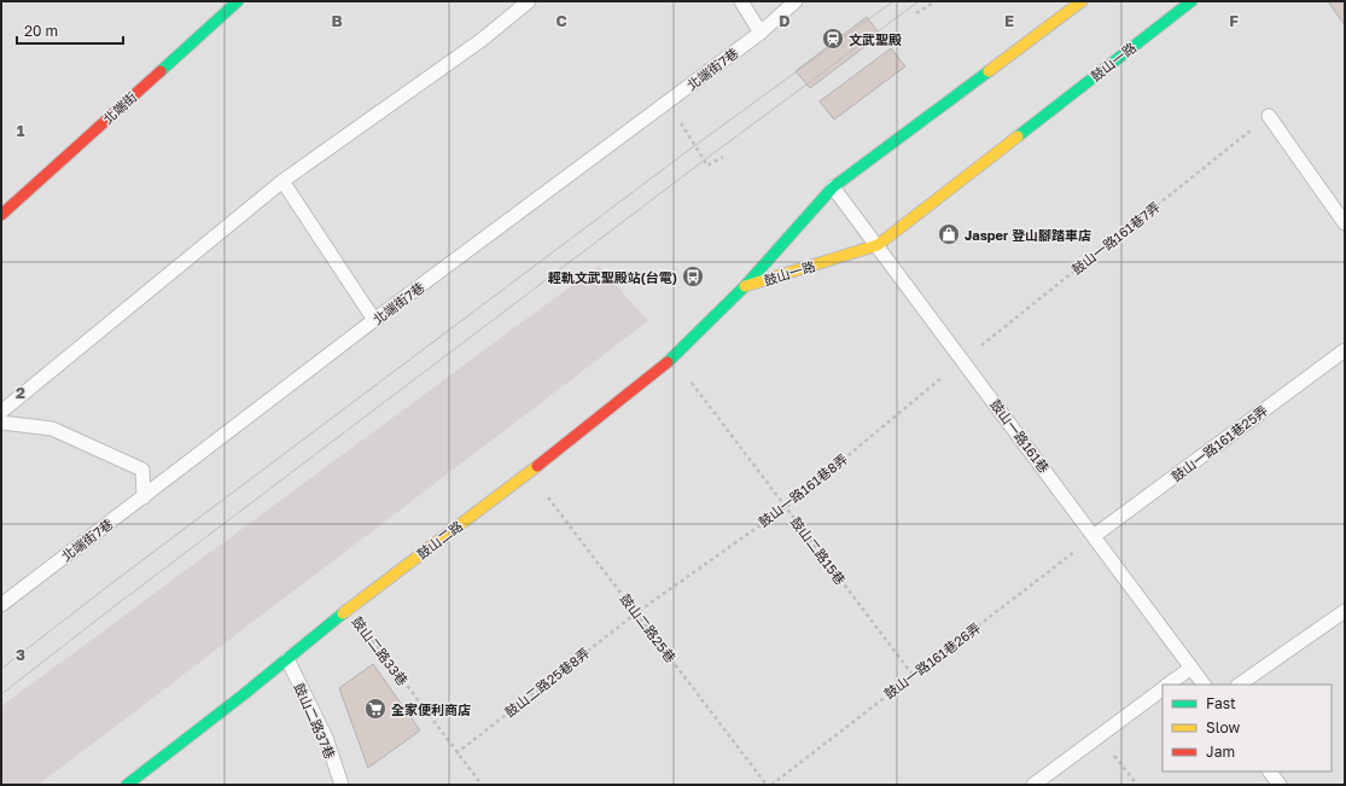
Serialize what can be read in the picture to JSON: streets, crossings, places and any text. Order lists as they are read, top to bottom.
{
  "streets": {
    "street": ["鼓山一路", "北端街", "鼓山二路"],
    "lane": [
      "北端街7巷",
      "鼓山一路161巷",
      "鼓山一路161巷25弄",
      "鼓山二路37巷"
    ],
    "path": [
      "鼓山一路161巷7弄",
      "鼓山一路161巷8弄",
      "鼓山二路15巷",
      "鼓山二路25巷",
      "鼓山二路33巷",
      "鼓山一路161巷26弄",
      "鼓山二路25巷8弄"
    ]
  },
  "crossings": [
    ["鼓山一路", "鼓山一路161巷"],
    ["鼓山一路", "鼓山二路"],
    ["鼓山一路161巷7弄", "鼓山一路161巷"],
    ["鼓山一路161巷7弄", "鼓山一路161巷8弄"],
    ["鼓山一路161巷", "鼓山一路161巷25弄"],
    ["鼓山一路161巷", "鼓山一路161巷8弄"],
    ["鼓山一路161巷", "鼓山一路161巷26弄"],
    ["鼓山一路161巷25弄", "鼓山一路161巷26弄"],
    ["鼓山一路161巷8弄", "鼓山二路15巷"],
    ["鼓山一路161巷8弄", "鼓山二路25巷"],
    ["鼓山一路161巷8弄", "鼓山二路25巷8弄"],
    ["鼓山二路", "鼓山二路15巷"],
    ["鼓山二路", "鼓山二路25巷"],
    ["鼓山二路", "鼓山二路33巷"],
    ["鼓山二路", "鼓山二路37巷"],
    ["鼓山二路15巷", "鼓山一路161巷26弄"],
    ["鼓山二路25巷", "鼓山二路25巷8弄"],
    ["鼓山二路33巷", "鼓山二路25巷8弄"]
  ],
  "places": {
    "station": ["文武聖殿"],
    "shop": ["Jasper 登山腳踏車店"],
    "bus stop": ["輕軌文武聖殿站(台電)"],
    "supermarket": ["全家便利商店"]
  },
  "legend": ["Fast", "Slow", "Jam"],
  "scale_bar": "20 m",
  "grid": {
    "columns": [
      "B",
      "C",
      "D",
      "E",
      "F"
    ],
    "rows": ["1", "2", "3"]
  }
}
